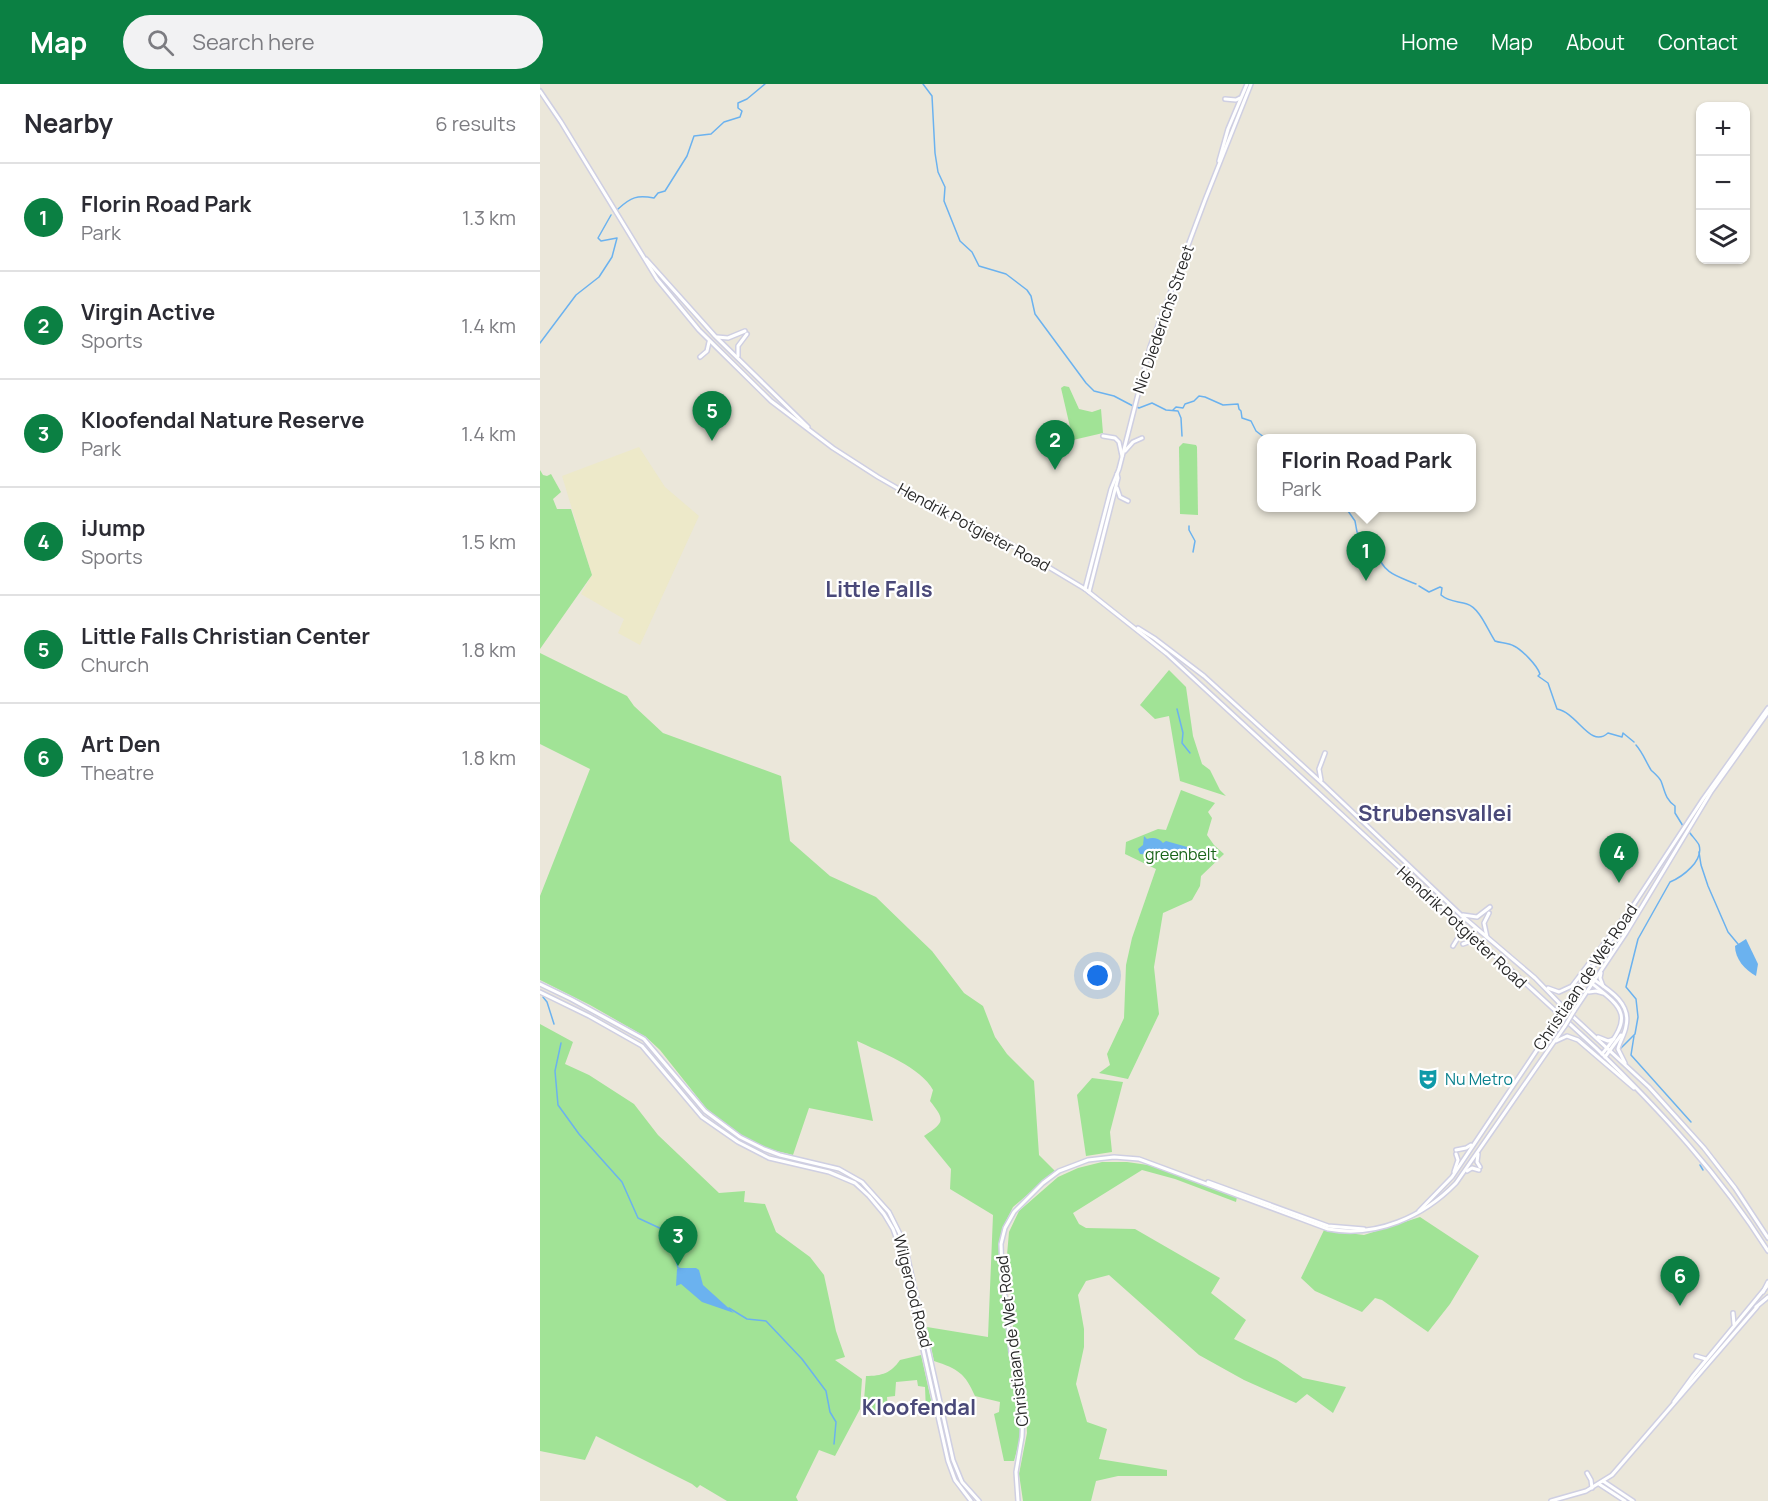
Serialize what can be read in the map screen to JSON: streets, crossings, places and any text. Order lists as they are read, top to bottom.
{
  "streets": {
    "main road": [
      "Nic Diederichs Street",
      "Hendrik Potgieter Road",
      "Christiaan de Wet Road",
      "Wilgerood Road"
    ]
  },
  "crossings": [
    ["Nic Diederichs Street", "Hendrik Potgieter Road"]
  ],
  "districts": ["Little Falls", "Strubensvallei", "Kloofendal"],
  "parks": ["greenbelt"],
  "places": {
    "theatre": ["Nu Metro"]
  },
  "page": {
    "header": "Map",
    "search": "Search here",
    "nav": [
      "Home",
      "Map",
      "About",
      "Contact"
    ],
    "heading": ["Nearby", "6 results"],
    "map_buttons": ["+", "−"],
    "list": [
      {
        "mark": "1",
        "name": "Florin Road Park",
        "note": "Park",
        "value": "1.3 km"
      },
      {
        "mark": "2",
        "name": "Virgin Active",
        "note": "Sports",
        "value": "1.4 km"
      },
      {
        "mark": "3",
        "name": "Kloofendal Nature Reserve",
        "note": "Park",
        "value": "1.4 km"
      },
      {
        "mark": "4",
        "name": "iJump",
        "note": "Sports",
        "value": "1.5 km"
      },
      {
        "mark": "5",
        "name": "Little Falls Christian Center",
        "note": "Church",
        "value": "1.8 km"
      },
      {
        "mark": "6",
        "name": "Art Den",
        "note": "Theatre",
        "value": "1.8 km"
      }
    ],
    "pins": [
      "5",
      "2",
      "1",
      "4",
      "3",
      "6"
    ],
    "popup": ["Florin Road Park", "Park"]
  }
}
